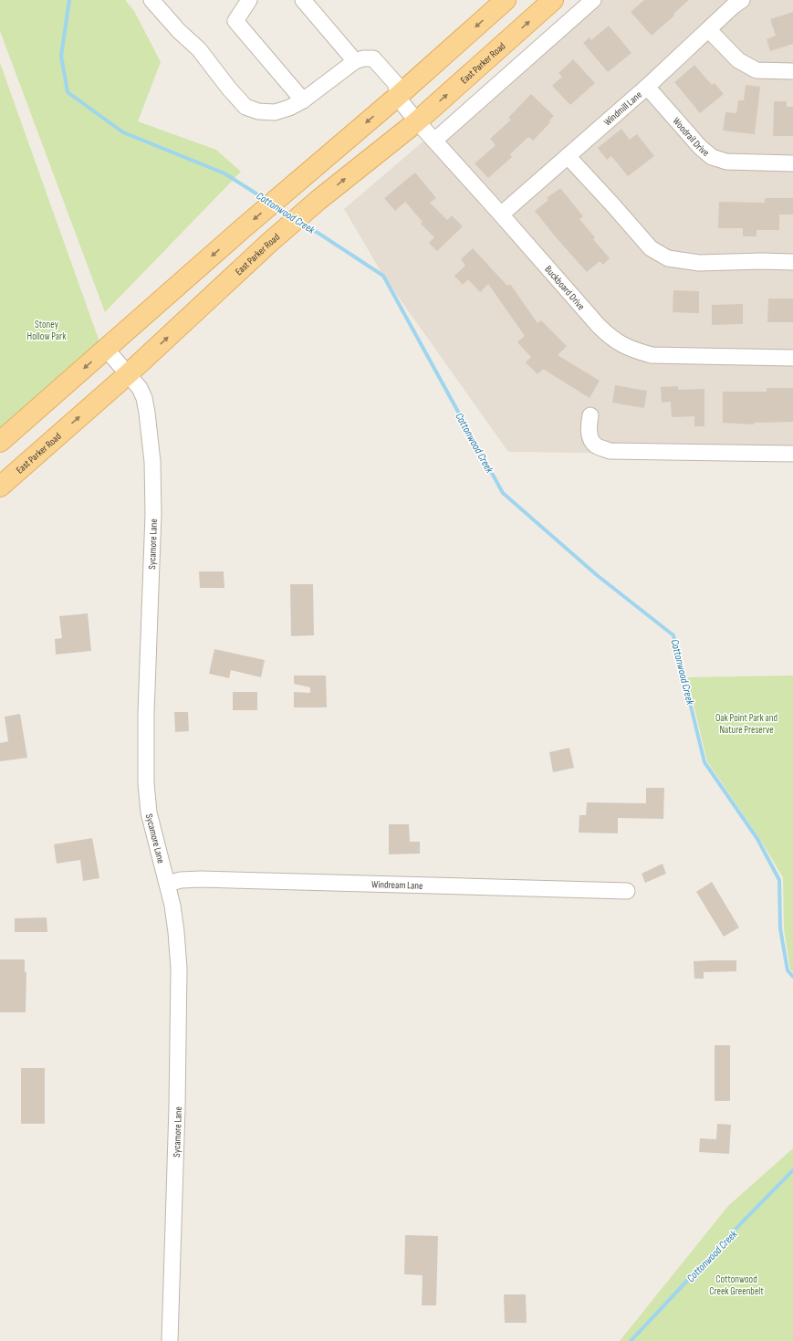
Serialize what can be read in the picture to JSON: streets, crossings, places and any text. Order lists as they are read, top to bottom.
{
  "streets": {
    "main road": ["East Parker Road"],
    "street": [
      "Windmill Lane",
      "Woodrail Drive",
      "Buckboard Drive",
      "Sycamore Lane",
      "Windream Lane"
    ]
  },
  "crossings": [
    ["East Parker Road", "Buckboard Drive"],
    ["East Parker Road", "Sycamore Lane"],
    ["Windmill Lane", "Woodrail Drive"],
    ["Windmill Lane", "Buckboard Drive"],
    ["Sycamore Lane", "Windream Lane"]
  ],
  "water": ["Cottonwood Creek"],
  "parks": ["Stoney Hollow Park", "Oak Point Park and Nature Preserve", "Cottonwood Creek Greenbelt"]
}
